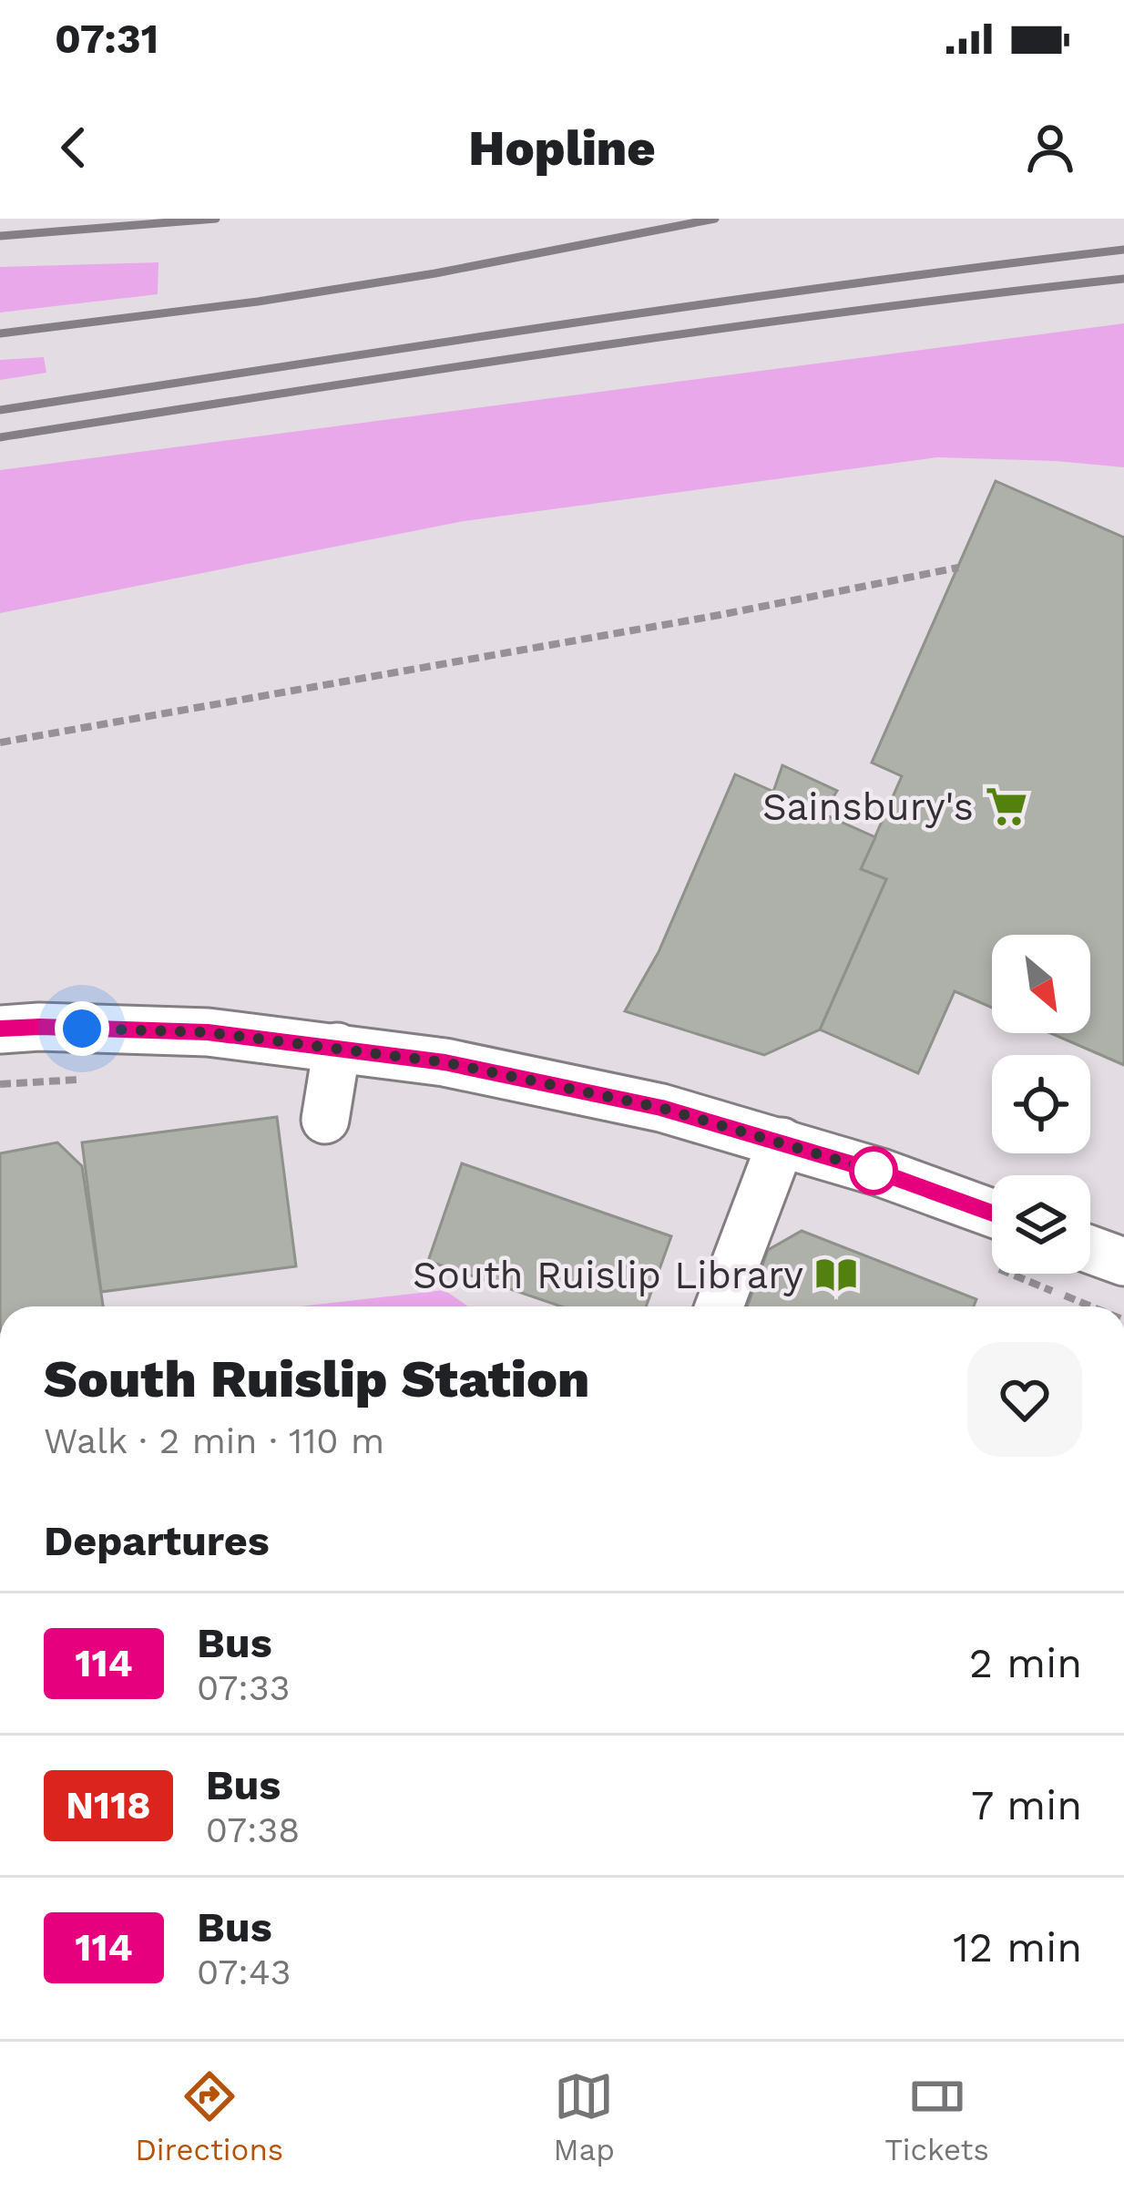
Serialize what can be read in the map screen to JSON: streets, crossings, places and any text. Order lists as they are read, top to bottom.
{
  "places": {
    "supermarket": ["Sainsbury's"],
    "library": ["South Ruislip Library"]
  },
  "lines": ["bus line 114"],
  "north": "bottom right",
  "page": {
    "status": "07:31",
    "header": "Hopline",
    "heading": [
      ["South Ruislip Station", "Walk · 2 min · 110 m"],
      "Departures"
    ],
    "list": [
      {
        "mark": "114",
        "name": "Bus",
        "note": "07:33",
        "value": "2 min"
      },
      {
        "mark": "N118",
        "name": "Bus",
        "note": "07:38",
        "value": "7 min"
      },
      {
        "mark": "114",
        "name": "Bus",
        "note": "07:43",
        "value": "12 min"
      }
    ],
    "tabs": ["Directions", "Map", "Tickets"]
  }
}
